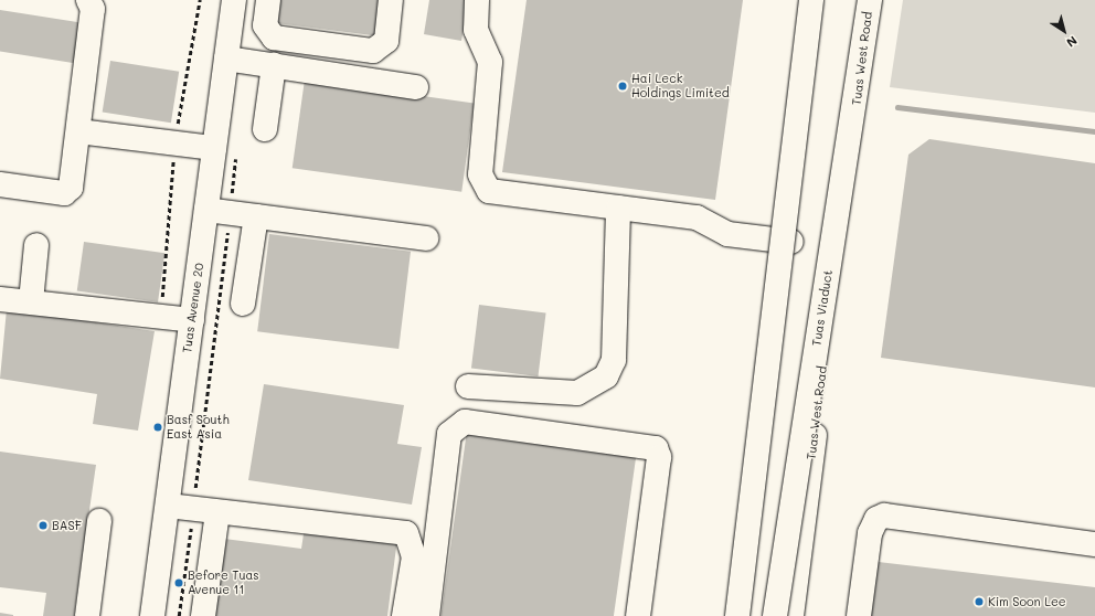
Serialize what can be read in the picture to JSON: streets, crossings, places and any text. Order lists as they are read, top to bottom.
{
  "streets": {
    "main road": ["Tuas West Road", "Tuas Avenue 20", "Tuas Viaduct"]
  },
  "crossings": [
    ["Tuas West Road", "Tuas Viaduct"]
  ],
  "places": [
    "Hai Leck Holdings Limited",
    "Basf South East Asia",
    "BASF",
    "Before Tuas Avenue 11",
    "Kim Soon Lee"
  ],
  "north": "bottom right"
}
